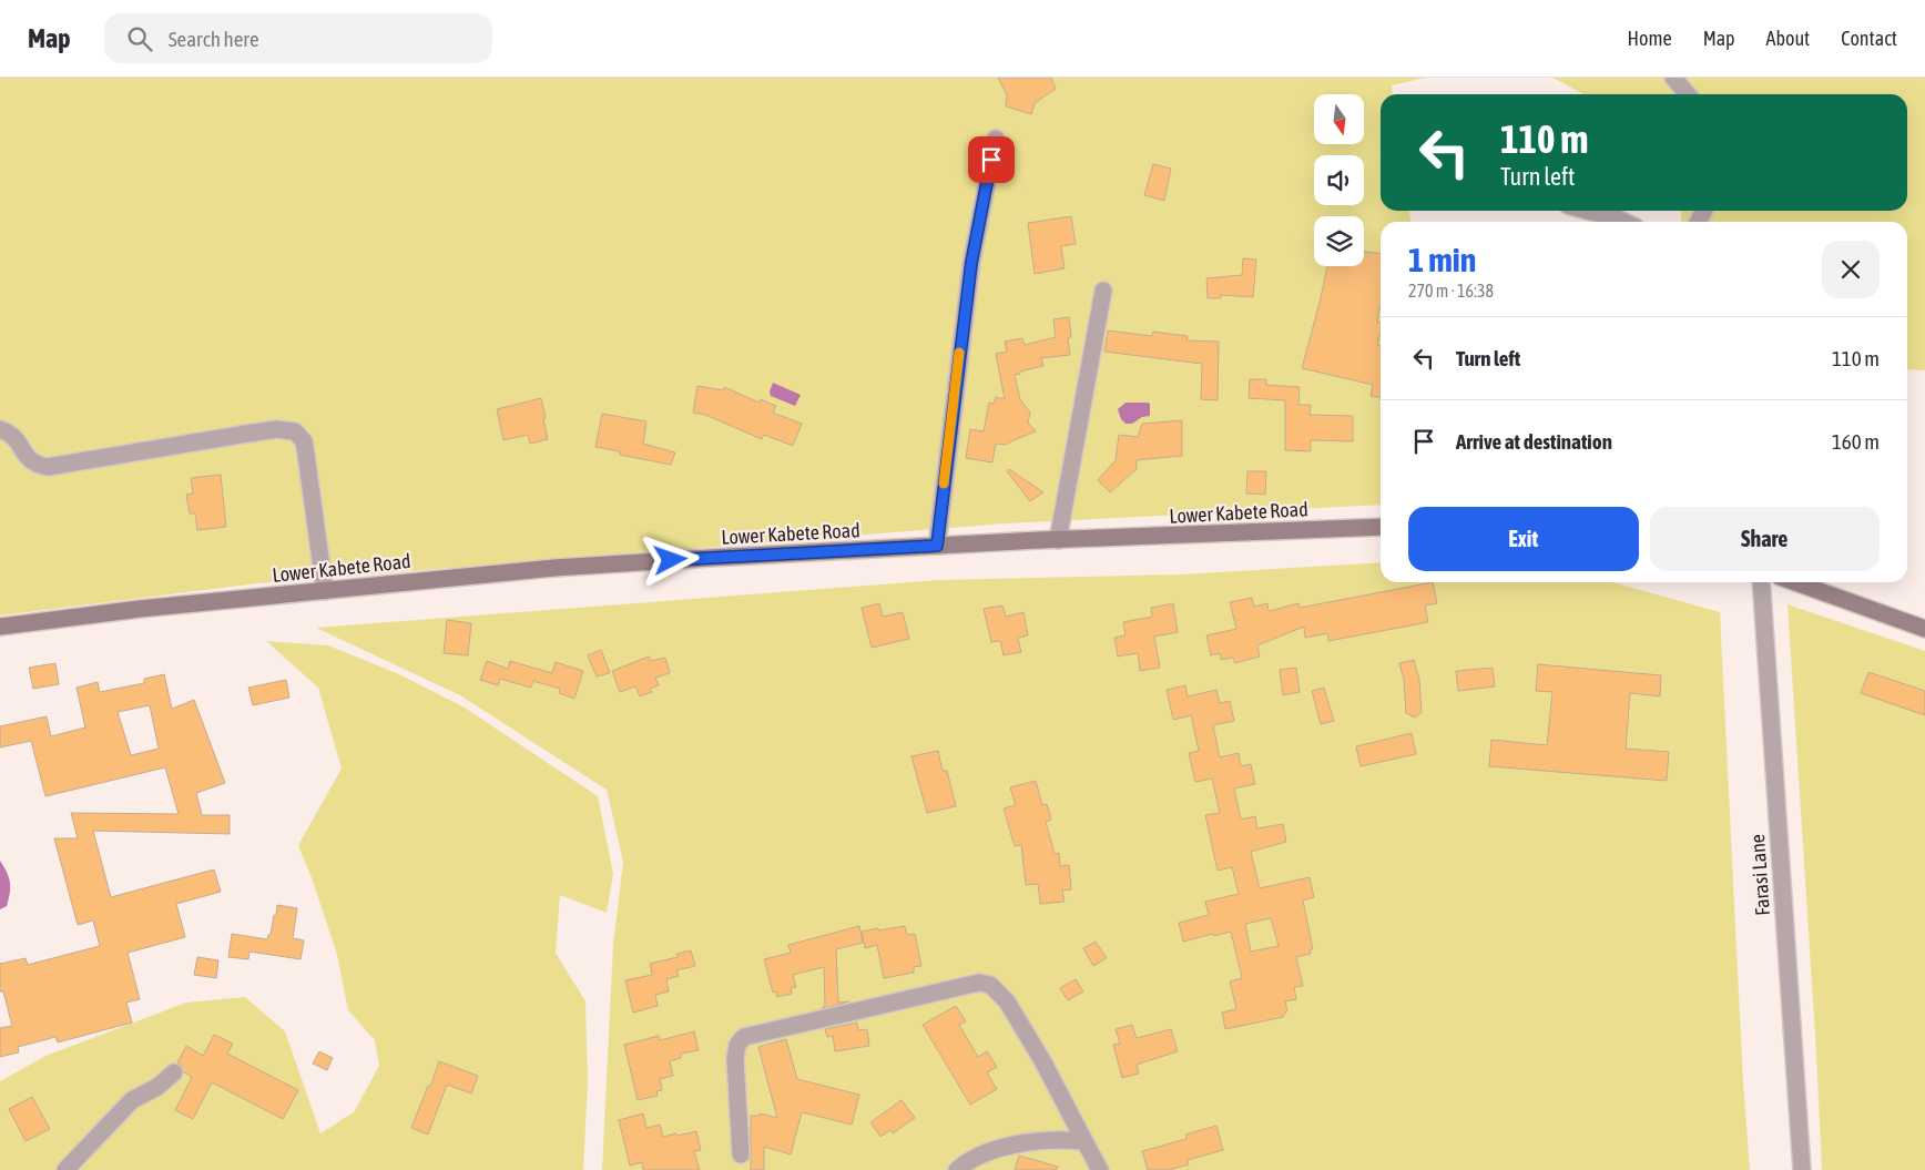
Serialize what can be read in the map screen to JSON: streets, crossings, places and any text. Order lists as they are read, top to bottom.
{
  "streets": {
    "main road": ["Lower Kabete Road"],
    "street": ["Farasi Lane"]
  },
  "north": "bottom",
  "page": {
    "header": "Map",
    "search": "Search here",
    "nav": [
      "Home",
      "Map",
      "About",
      "Contact"
    ],
    "turn": ["110 m", "Turn left"],
    "heading": ["1 min", "270 m · 16:38"],
    "list": [
      {
        "name": "Turn left",
        "value": "110 m"
      },
      {
        "name": "Arrive at destination",
        "value": "160 m"
      }
    ],
    "buttons": ["Exit", "Share"]
  }
}
